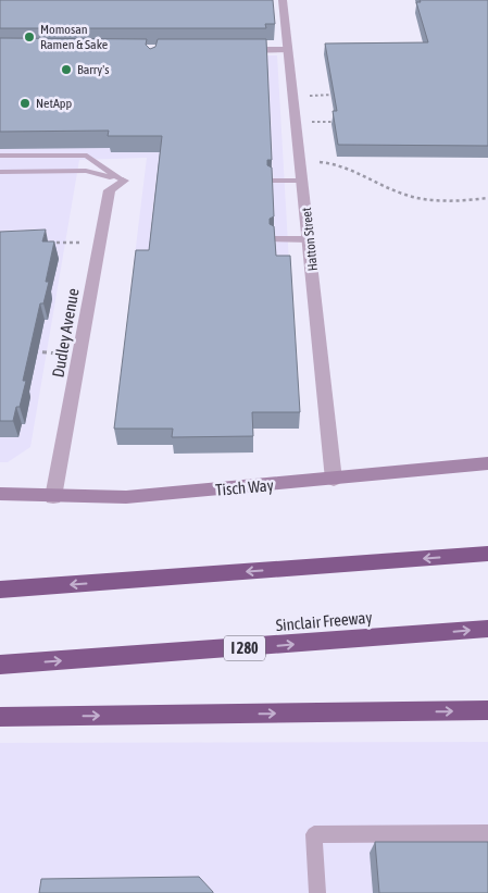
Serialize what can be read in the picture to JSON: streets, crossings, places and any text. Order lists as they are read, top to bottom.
{
  "streets": {
    "highway": ["Sinclair Freeway", "I 280"],
    "main road": ["Tisch Way"],
    "street": ["Hatton Street", "Dudley Avenue"]
  },
  "crossings": [
    ["Hatton Street", "Tisch Way"],
    ["Dudley Avenue", "Tisch Way"]
  ],
  "places": ["Momosan Ramen & Sake", "Barry's", "NetApp"]
}
